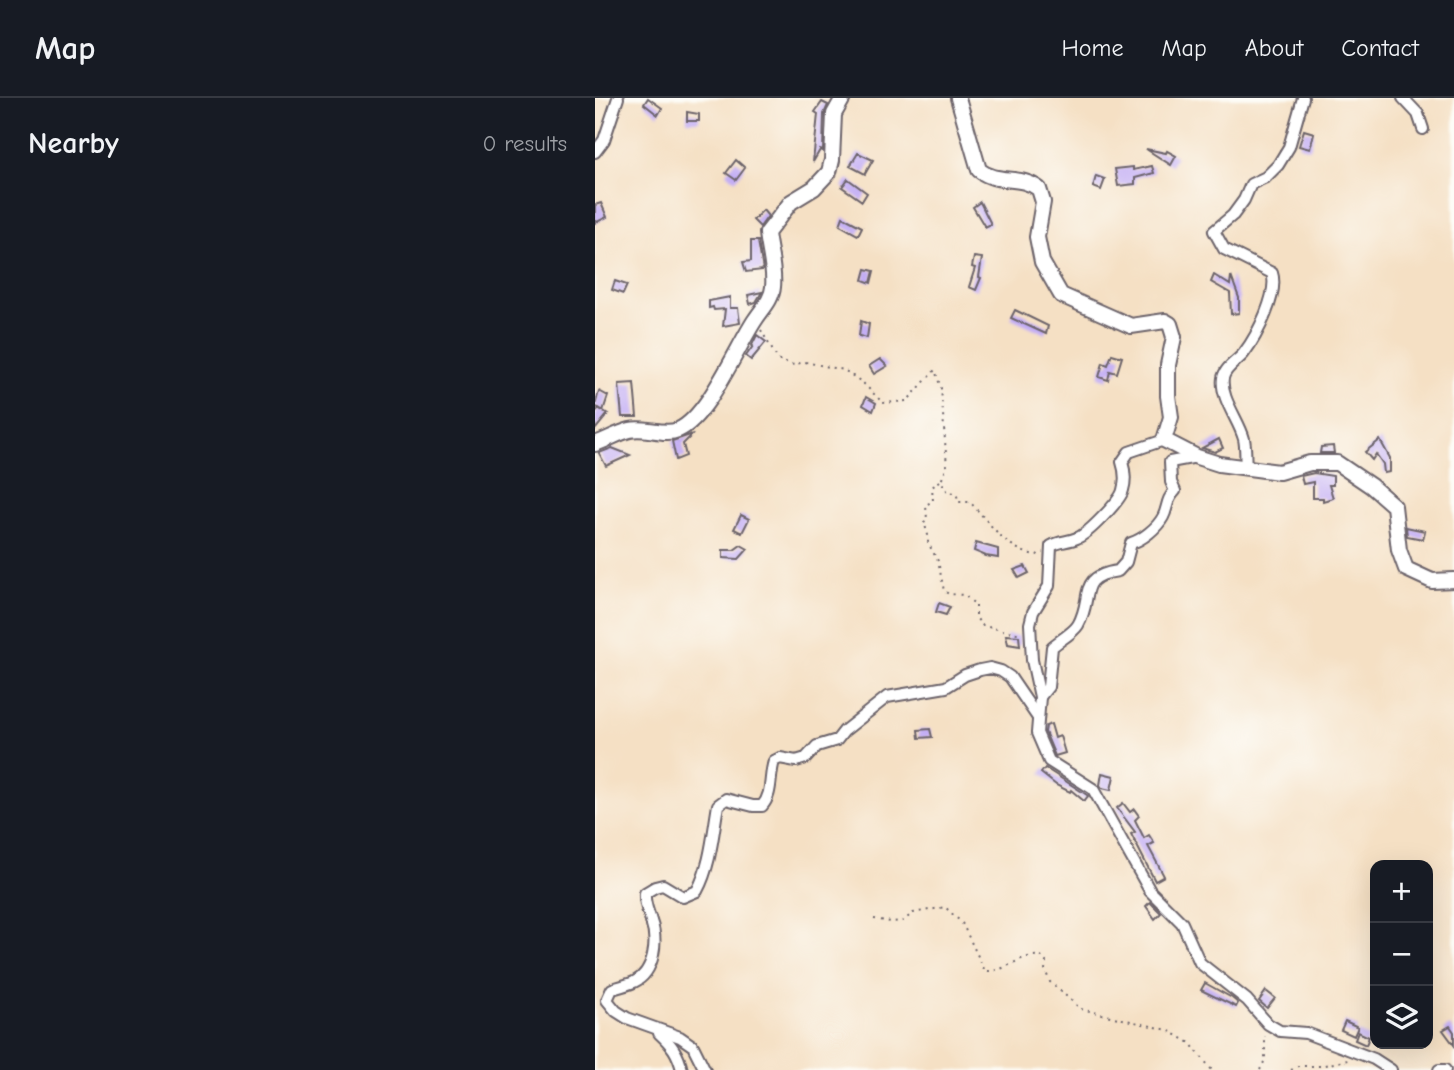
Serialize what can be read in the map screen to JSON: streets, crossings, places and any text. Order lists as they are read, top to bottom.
{
  "page": {
    "header": "Map",
    "nav": [
      "Home",
      "Map",
      "About",
      "Contact"
    ],
    "heading": ["Nearby", "0 results"],
    "map_buttons": ["+", "−"]
  }
}
